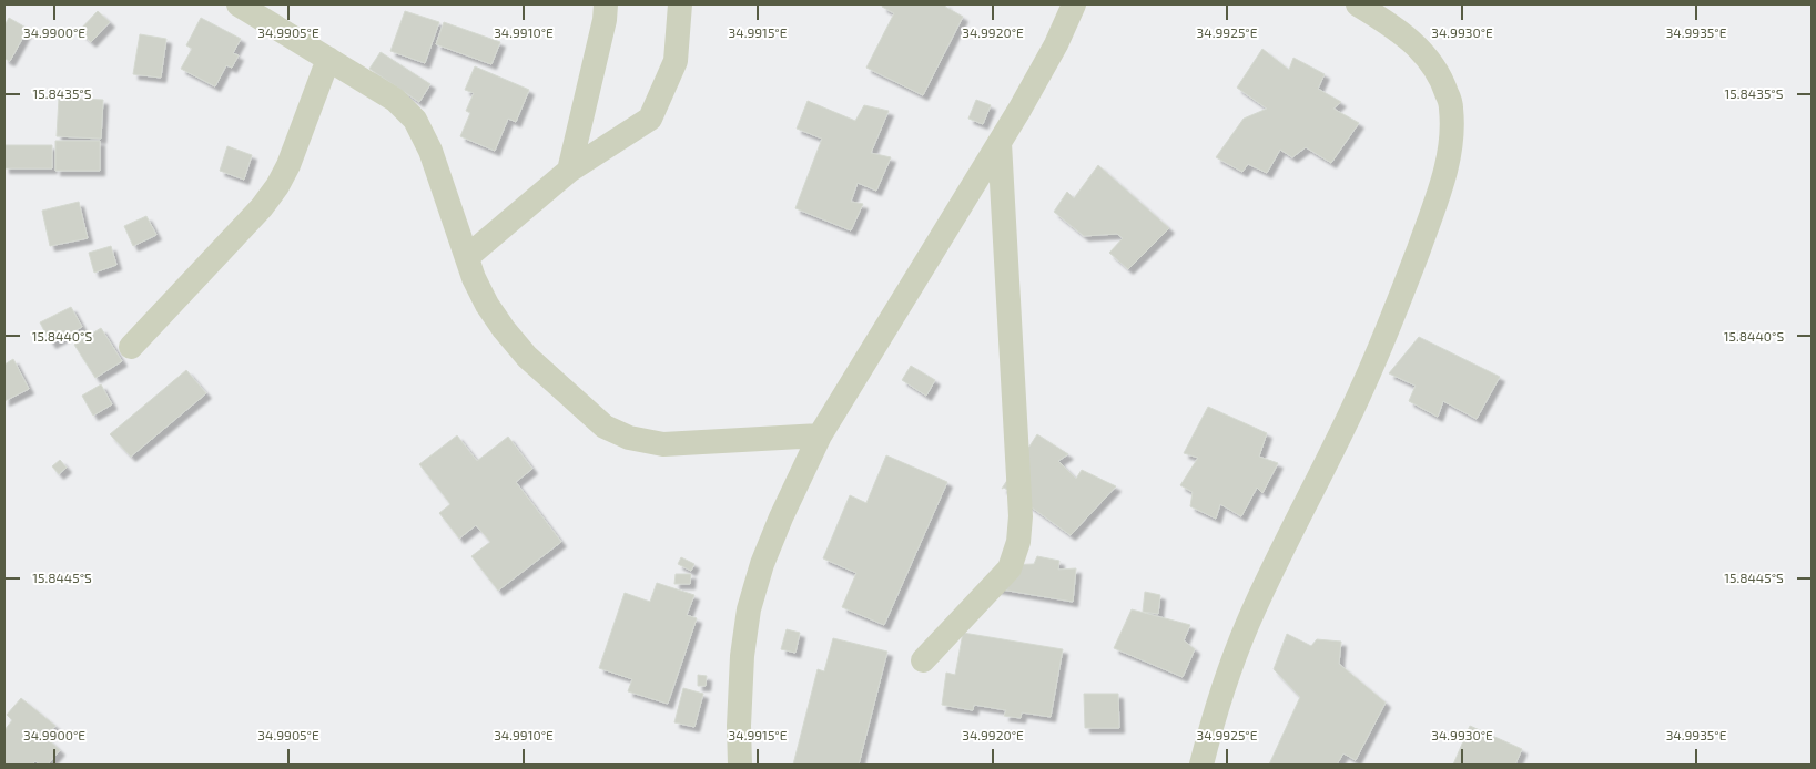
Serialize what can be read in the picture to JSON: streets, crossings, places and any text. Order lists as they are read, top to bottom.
{
  "coordinates": [
    "34.9900°E",
    "34.9905°E",
    "34.9910°E",
    "34.9915°E",
    "34.9920°E",
    "34.9925°E",
    "34.9930°E",
    "34.9935°E",
    "15.8435°S",
    "15.8440°S",
    "15.8445°S"
  ]
}
